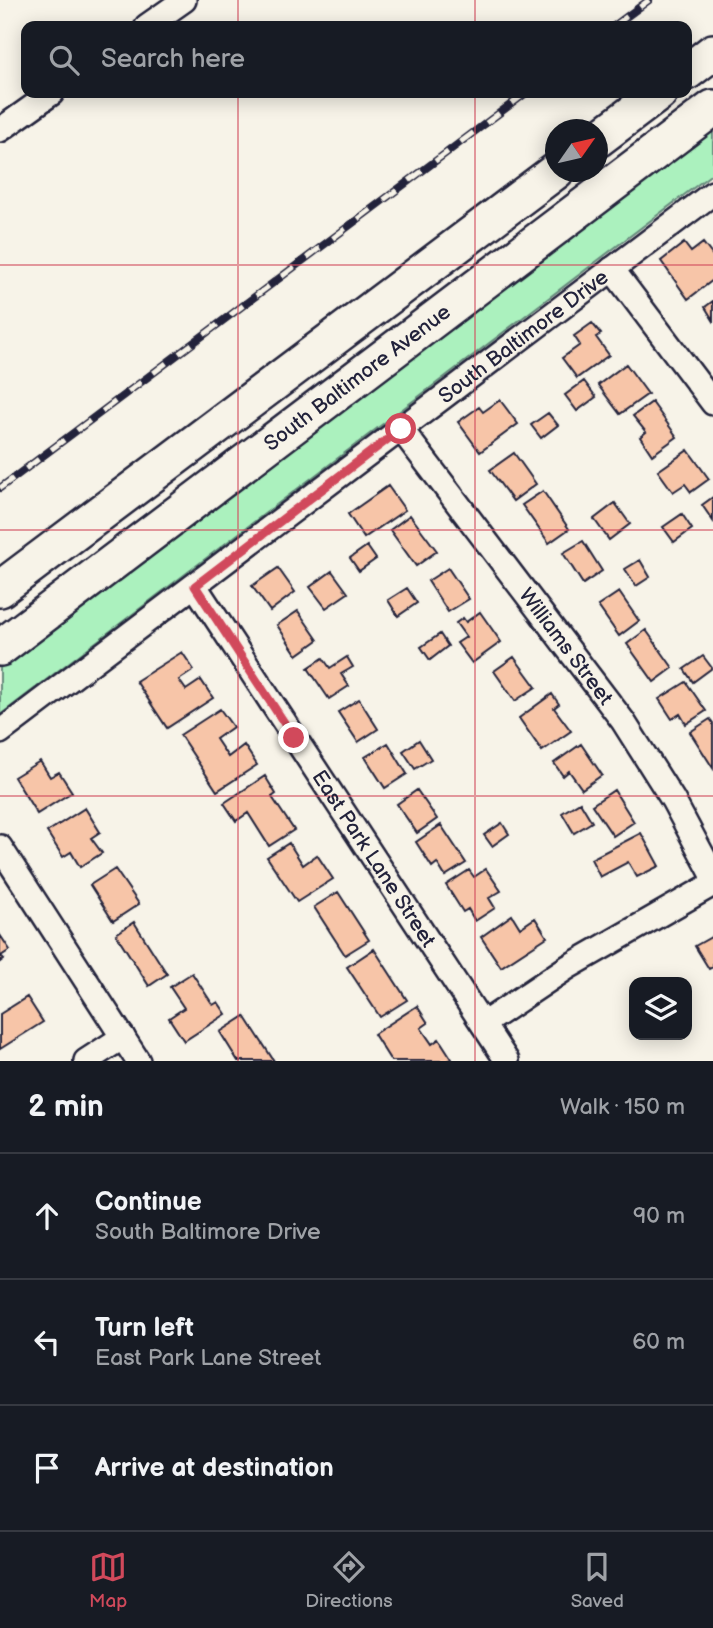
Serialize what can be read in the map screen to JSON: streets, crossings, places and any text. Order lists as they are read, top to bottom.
{
  "streets": {
    "main road": ["South Baltimore Avenue"],
    "street": ["South Baltimore Drive", "Williams Street", "East Park Lane Street"]
  },
  "crossings": [
    ["South Baltimore Drive", "Williams Street"],
    ["South Baltimore Drive", "East Park Lane Street"]
  ],
  "north": "top right",
  "page": {
    "search": "Search here",
    "heading": ["2 min", "Walk · 150 m"],
    "list": [
      ["Continue", "South Baltimore Drive", "90 m"],
      ["Turn left", "East Park Lane Street", "60 m"],
      "Arrive at destination"
    ],
    "nav": ["Map", "Directions", "Saved"]
  }
}
